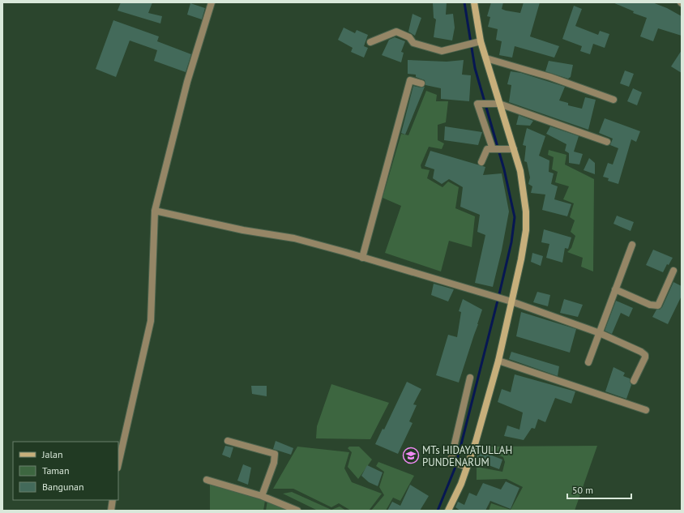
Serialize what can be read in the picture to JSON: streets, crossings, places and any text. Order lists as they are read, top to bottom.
{
  "places": {
    "school or university": ["MTs HIDAYATULLAH PUNDENARUM"]
  },
  "legend": ["Jalan", "Taman", "Bangunan"],
  "scale_bar": "50 m"
}
